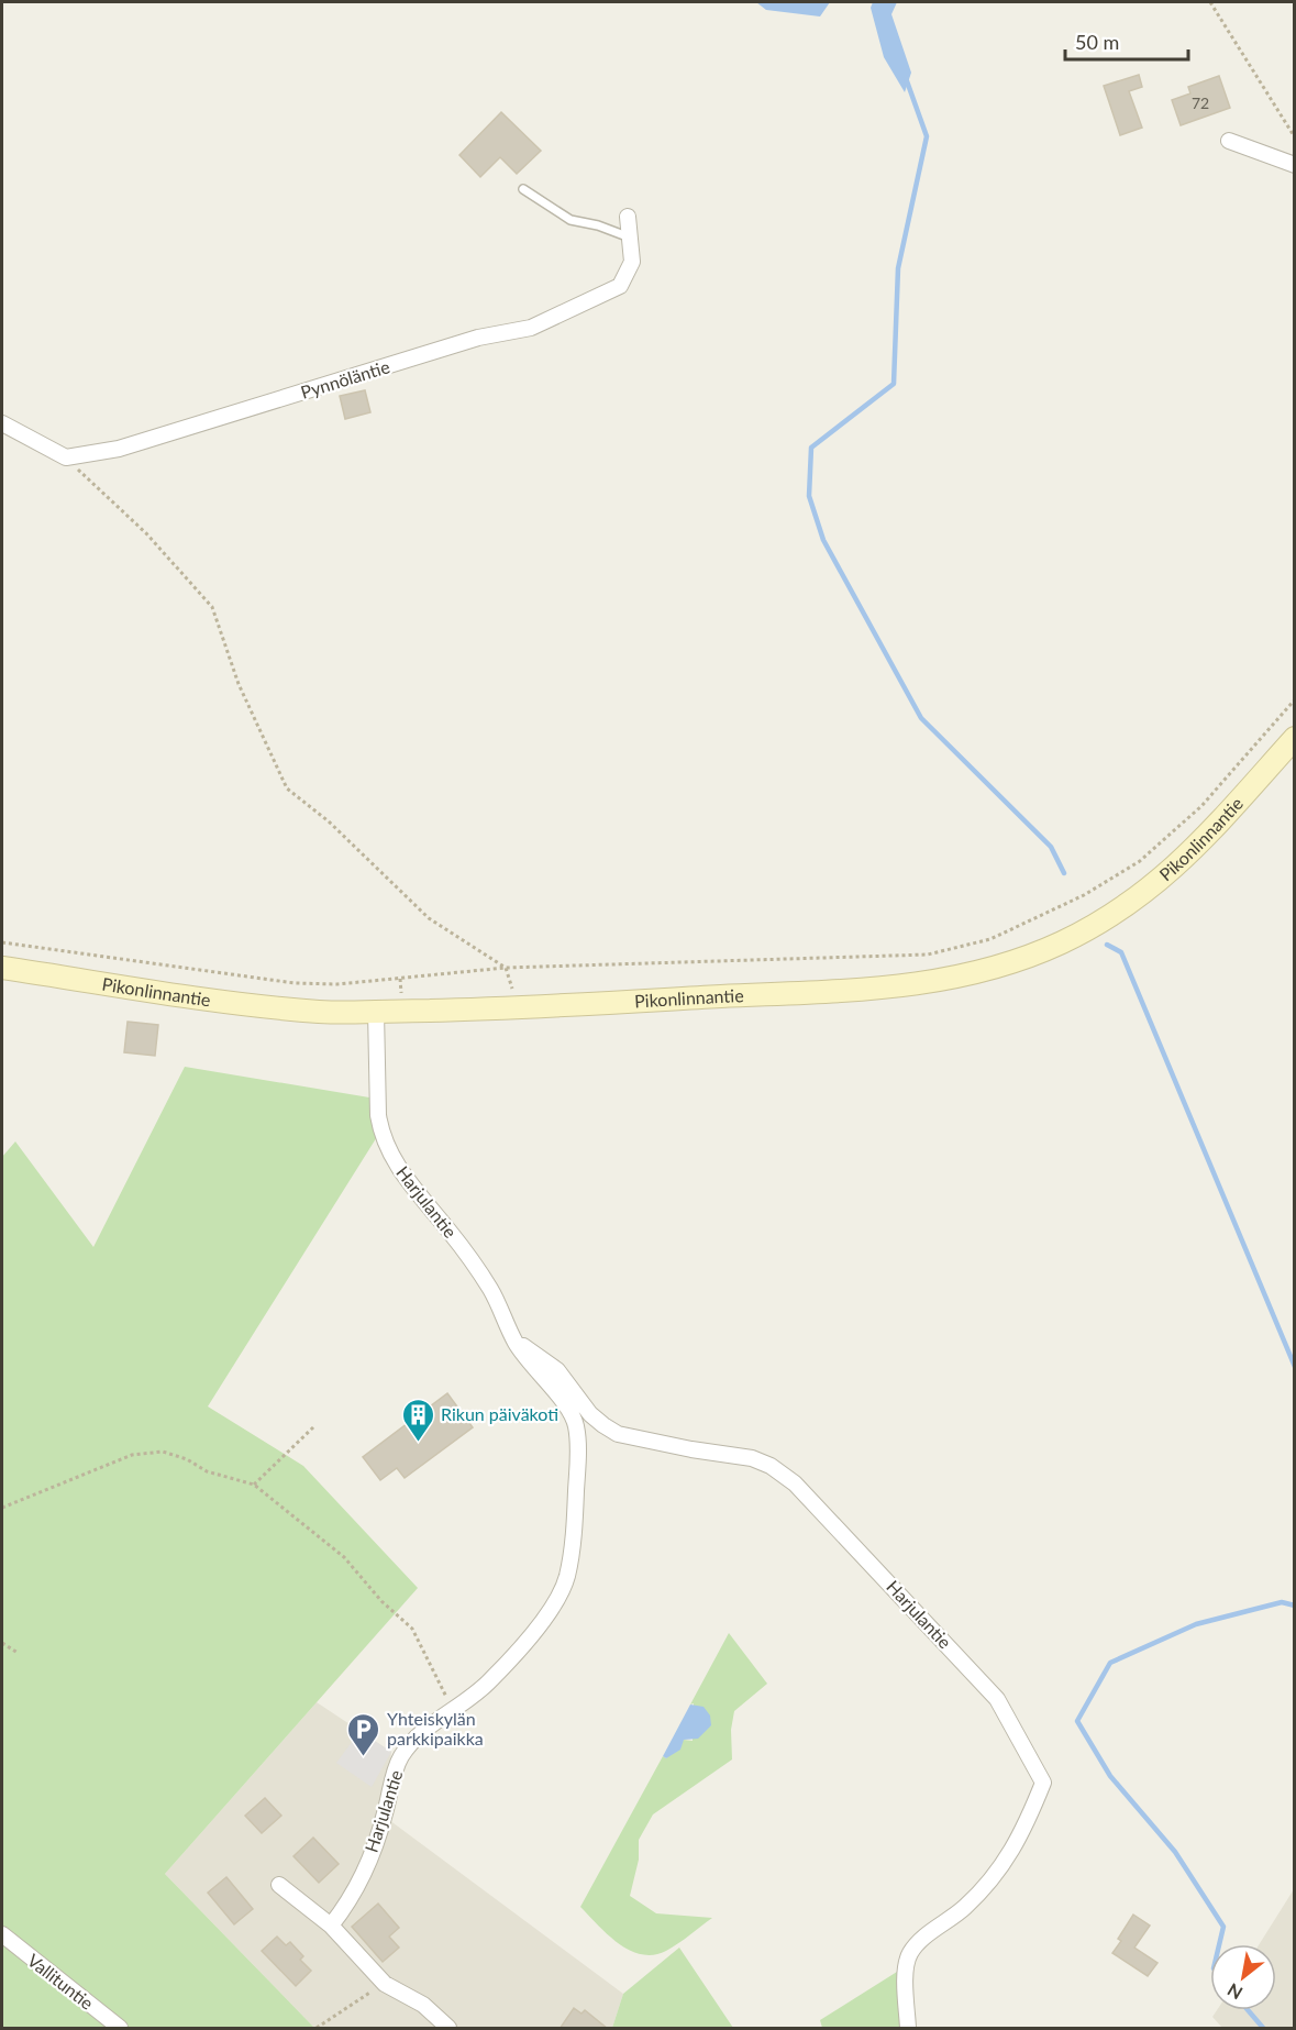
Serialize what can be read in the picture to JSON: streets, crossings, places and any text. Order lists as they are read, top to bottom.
{
  "streets": {
    "street": [
      "Pynnöläntie",
      "Pikonlinnantie",
      "Harjulantie",
      "Vallituntie"
    ]
  },
  "crossings": [
    ["Pikonlinnantie", "Harjulantie"]
  ],
  "places": {
    "building": ["Rikun päiväkoti"],
    "parking": ["Yhteiskylän parkkipaikka"]
  },
  "house_numbers": ["72"],
  "scale_bar": "50 m",
  "north": "bottom left"
}
